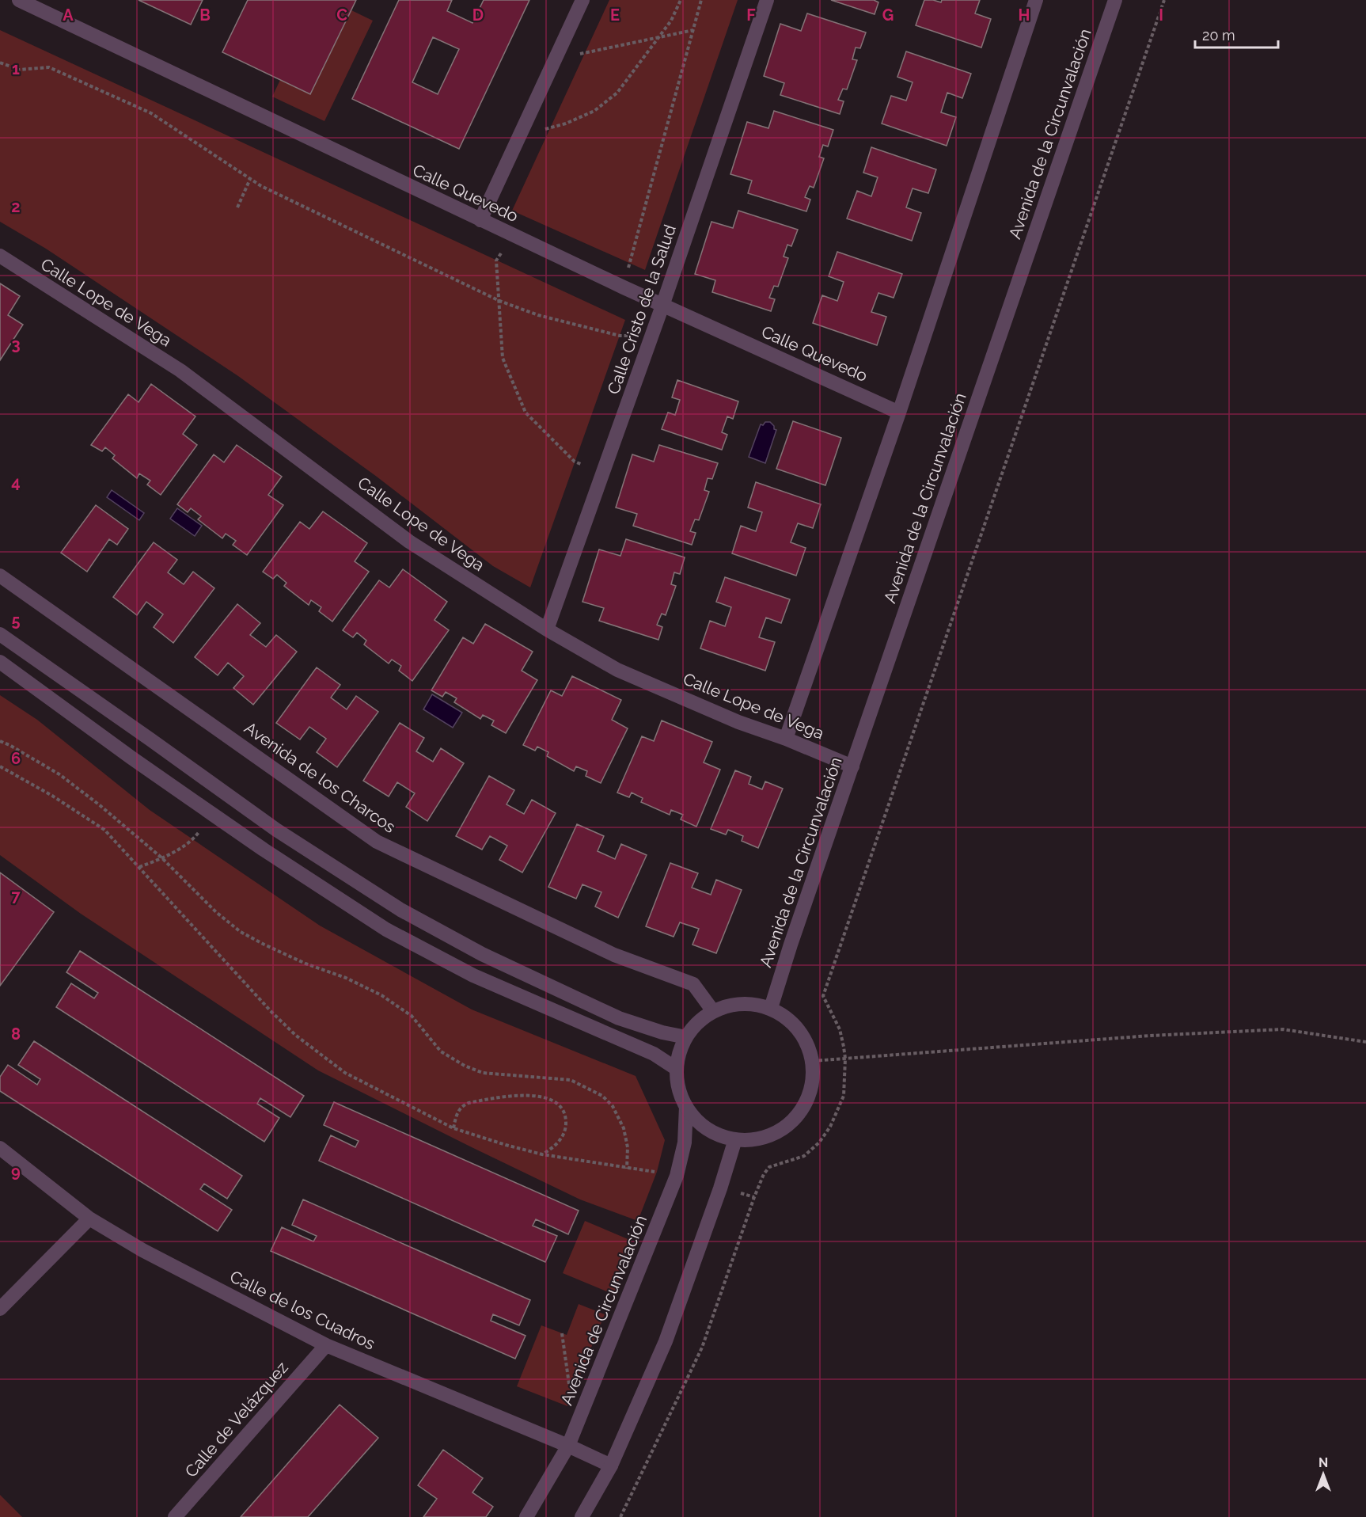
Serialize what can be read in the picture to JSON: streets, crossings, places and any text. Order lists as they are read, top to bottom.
{
  "streets": {
    "street": [
      "Avenida de la Circunvalación",
      "Calle Quevedo",
      "Calle Lope de Vega",
      "Calle Cristo de la Salud",
      "Avenida de los Charcos",
      "Calle de los Cuadros",
      "Avenida de Circunvalación",
      "Calle de Velázquez"
    ]
  },
  "crossings": [
    ["Avenida de la Circunvalación", "Calle Lope de Vega"],
    ["Avenida de la Circunvalación", "Avenida de los Charcos"],
    ["Avenida de la Circunvalación", "Avenida de Circunvalación"],
    ["Calle Quevedo", "Calle Cristo de la Salud"],
    ["Calle Lope de Vega", "Calle Cristo de la Salud"],
    ["Avenida de los Charcos", "Avenida de Circunvalación"],
    ["Calle de los Cuadros", "Avenida de Circunvalación"],
    ["Calle de los Cuadros", "Calle de Velázquez"]
  ],
  "scale_bar": "20 m",
  "north": "top",
  "grid": {
    "columns": [
      "A",
      "B",
      "C",
      "D",
      "E",
      "F",
      "G",
      "H",
      "I"
    ],
    "rows": [
      "1",
      "2",
      "3",
      "4",
      "5",
      "6",
      "7",
      "8",
      "9"
    ]
  }
}
